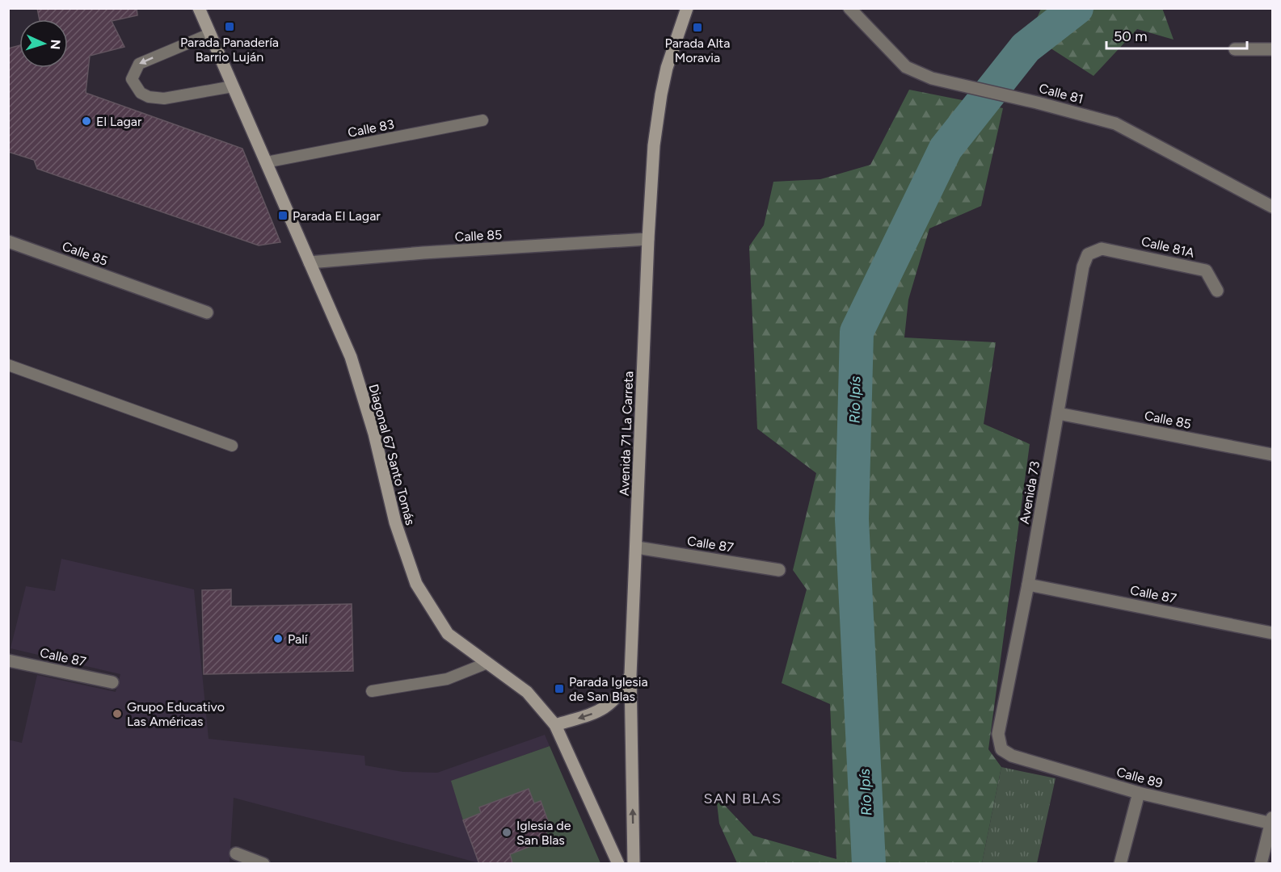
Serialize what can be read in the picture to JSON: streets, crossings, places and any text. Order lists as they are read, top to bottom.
{
  "streets": {
    "main road": ["Avenida 71 La Carreta", "Diagonal 67 Santo Tomás"],
    "street": [
      "Calle 81",
      "Calle 85",
      "Calle 81A",
      "Avenida 73",
      "Calle 87",
      "Calle 89"
    ],
    "lane": ["Calle 83"]
  },
  "crossings": [
    ["Calle 83", "Diagonal 67 Santo Tomás"],
    ["Calle 85", "Avenida 71 La Carreta"],
    ["Calle 85", "Diagonal 67 Santo Tomás"],
    ["Calle 85", "Avenida 73"],
    ["Calle 81A", "Avenida 73"],
    ["Avenida 71 La Carreta", "Calle 87"],
    ["Avenida 73", "Calle 87"],
    ["Avenida 73", "Calle 89"]
  ],
  "districts": ["SAN BLAS"],
  "water": ["Río Ipís"],
  "places": {
    "transit": [
      "Parada Panadería Barrio Luján",
      "Parada Alta Moravia",
      "Parada El Lagar",
      "Parada Iglesia de San Blas"
    ],
    "other": [
      "El Lagar",
      "Palí",
      "Grupo Educativo Las Américas",
      "Iglesia de San Blas"
    ]
  },
  "scale_bar": "50 m",
  "north": "right"
}
